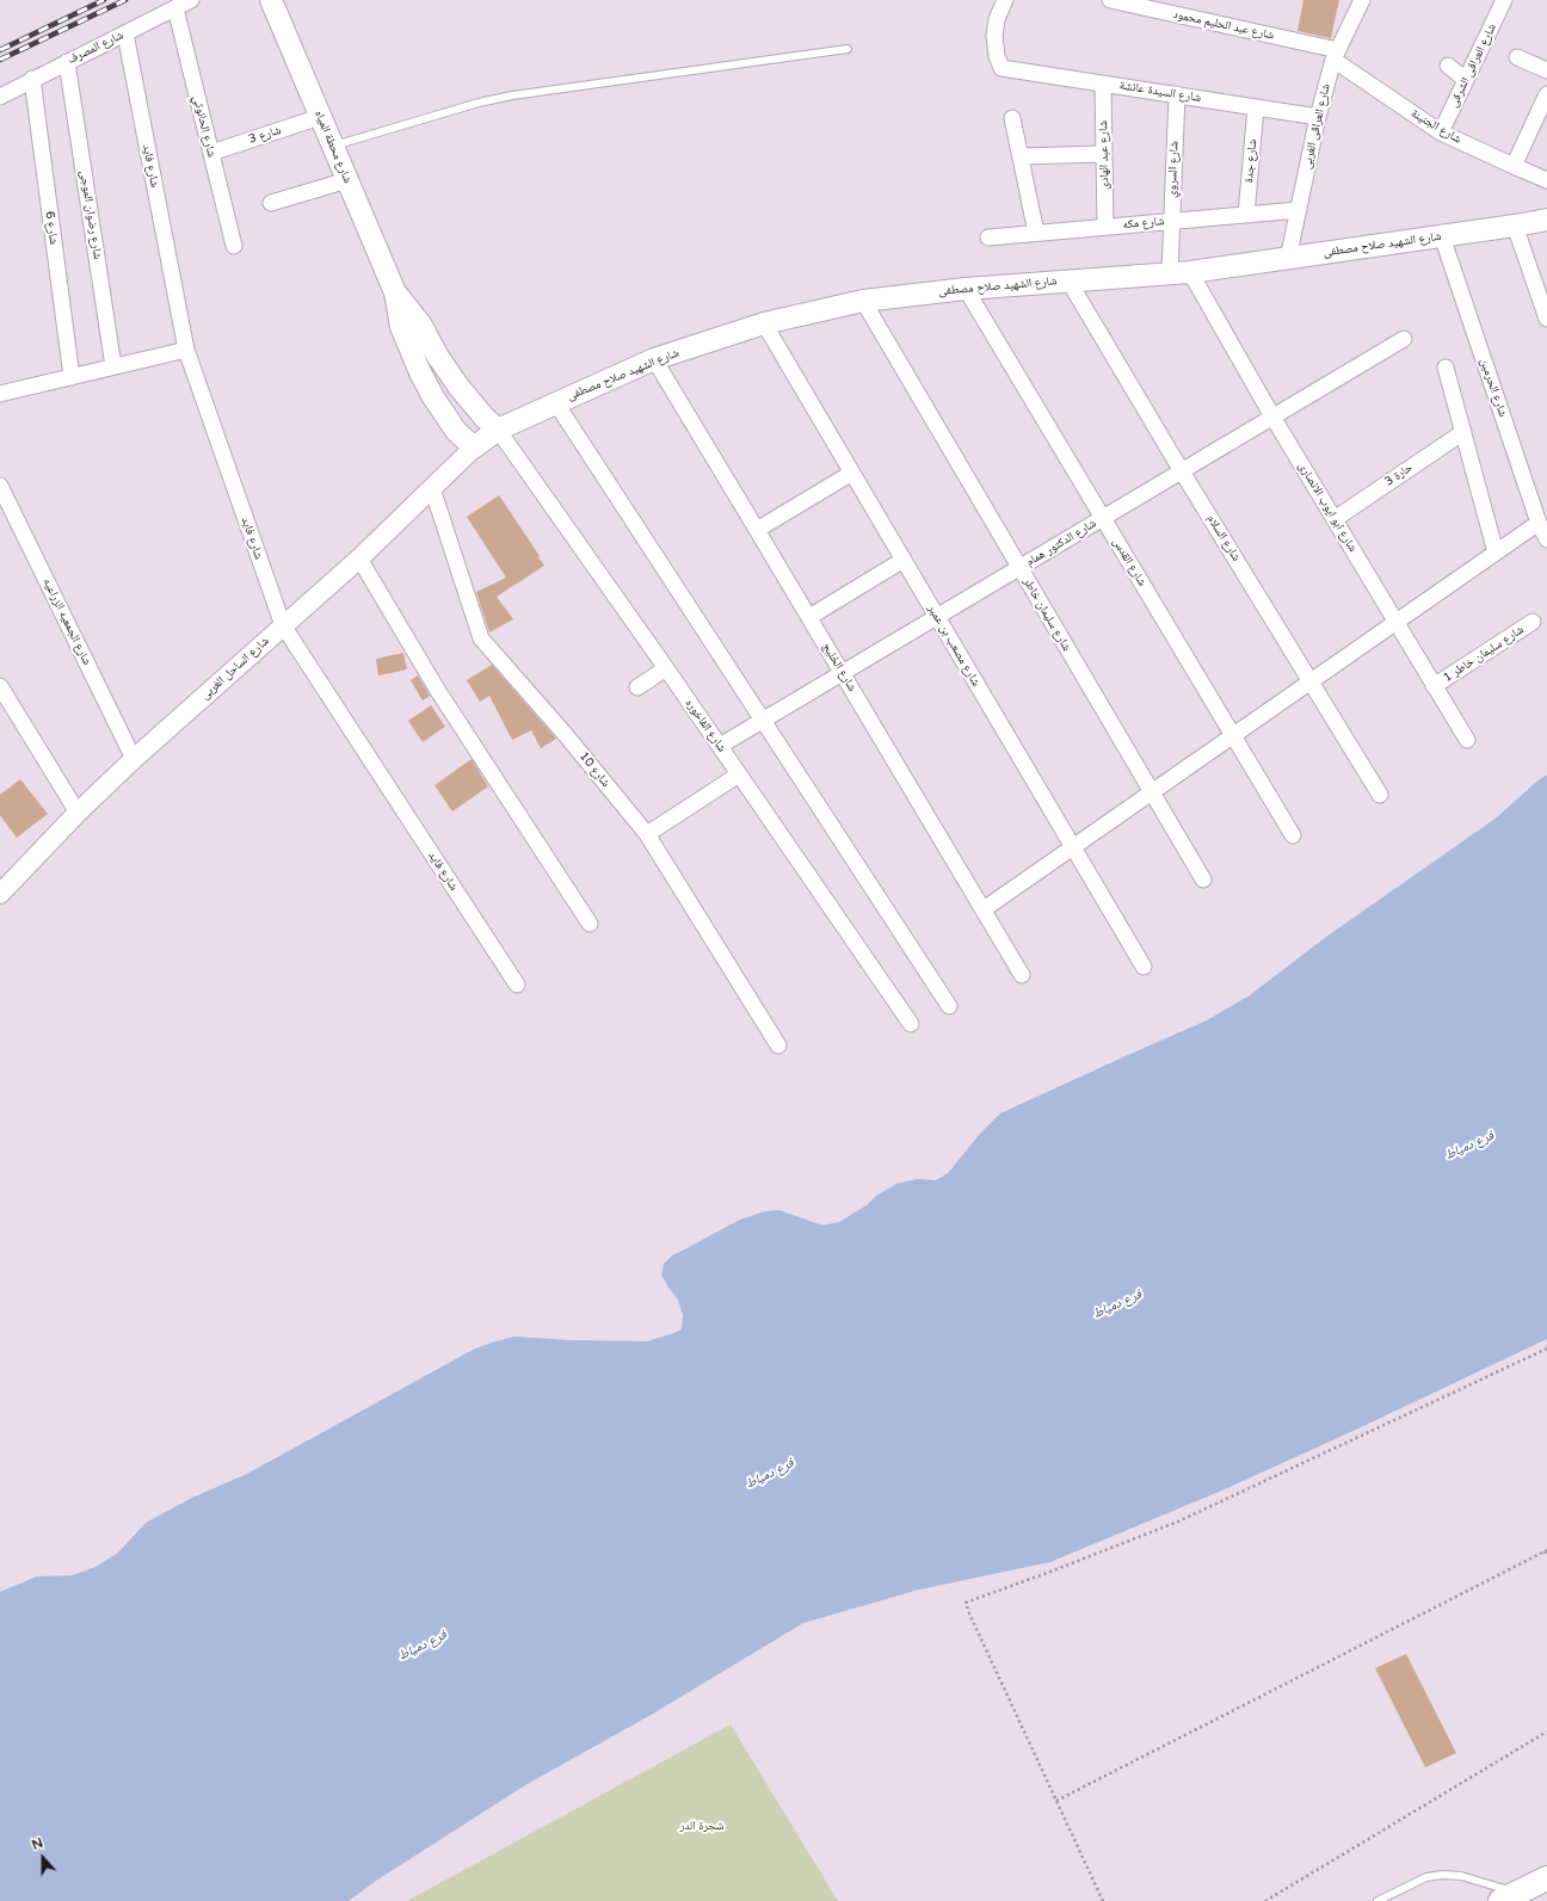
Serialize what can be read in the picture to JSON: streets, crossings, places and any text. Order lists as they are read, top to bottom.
{
  "streets": {
    "main road": ["شارع محطة المياه", "شارع الشهيد صلاح مصطفى"],
    "street": [
      "شارع عبد الحليم محمود",
      "شارع المصرف",
      "شارع العراقى الشرقى",
      "شارع السيدة عائشة",
      "شارع الحانوتي",
      "شارع العراقى الغربى",
      "شارع الجنينة",
      "شارع 3",
      "شارع عبد الهادى",
      "شارع جدة",
      "شارع فايد",
      "شارع السروي",
      "شارع رضوان الموجى",
      "شارع مكه",
      "شارع 6",
      "شارع الحرمين",
      "حارة 3",
      "شارع ابو ايوب الانصارى",
      "شارع السلام",
      "شارع الدكتور همام",
      "شارع القدس",
      "شارع سليمان خاطر",
      "شارع الجمعيه الزراعيه",
      "شارع مصعب بن عمير",
      "شارع سليمان خاطر 1",
      "شارع الخليج",
      "شارع الساحل الغربى",
      "شارع الفاخوره",
      "شارع 10"
    ]
  },
  "crossings": [
    ["شارع عبد الحليم محمود", "شارع العراقى الغربى"],
    ["شارع عبد الحليم محمود", "شارع الجنينة"],
    ["شارع المصرف", "شارع الحانوتي"],
    ["شارع المصرف", "شارع فايد"],
    ["شارع المصرف", "شارع رضوان الموجى"],
    ["شارع المصرف", "شارع 6"],
    ["شارع العراقى الشرقى", "شارع الجنينة"],
    ["شارع السيدة عائشة", "شارع العراقى الغربى"],
    ["شارع السيدة عائشة", "شارع عبد الهادى"],
    ["شارع السيدة عائشة", "شارع جدة"],
    ["شارع السيدة عائشة", "شارع السروي"],
    ["شارع الحانوتي", "شارع 3"],
    ["شارع العراقى الغربى", "شارع الجنينة"],
    ["شارع العراقى الغربى", "شارع مكه"],
    ["شارع العراقى الغربى", "شارع الشهيد صلاح مصطفى"],
    ["شارع 3", "شارع محطة المياه"],
    ["شارع عبد الهادى", "شارع مكه"],
    ["شارع جدة", "شارع مكه"],
    ["شارع فايد", "شارع الساحل الغربى"],
    ["شارع السروي", "شارع مكه"],
    ["شارع السروي", "شارع الشهيد صلاح مصطفى"],
    ["شارع السروي", "شارع ابو ايوب الانصارى"],
    ["شارع الشهيد صلاح مصطفى", "شارع الحرمين"],
    ["شارع الشهيد صلاح مصطفى", "شارع ابو ايوب الانصارى"],
    ["شارع الشهيد صلاح مصطفى", "شارع السلام"],
    ["شارع الشهيد صلاح مصطفى", "شارع القدس"],
    ["شارع الشهيد صلاح مصطفى", "شارع سليمان خاطر"],
    ["شارع الشهيد صلاح مصطفى", "شارع مصعب بن عمير"],
    ["شارع الشهيد صلاح مصطفى", "شارع الخليج"],
    ["شارع الشهيد صلاح مصطفى", "شارع الساحل الغربى"],
    ["شارع الشهيد صلاح مصطفى", "شارع الفاخوره"],
    ["حارة 3", "شارع ابو ايوب الانصارى"],
    ["شارع ابو ايوب الانصارى", "شارع الدكتور همام"],
    ["شارع ابو ايوب الانصارى", "شارع سليمان خاطر 1"],
    ["شارع السلام", "شارع الدكتور همام"],
    ["شارع الدكتور همام", "شارع القدس"],
    ["شارع الدكتور همام", "شارع سليمان خاطر"],
    ["شارع الدكتور همام", "شارع مصعب بن عمير"],
    ["شارع الدكتور همام", "شارع الخليج"],
    ["شارع الدكتور همام", "شارع الفاخوره"],
    ["شارع الجمعيه الزراعيه", "شارع الساحل الغربى"],
    ["شارع الساحل الغربى", "شارع 10"]
  ],
  "water": ["فرع دمياط"],
  "parks": ["شجرة الدر"],
  "north": "top"
}
